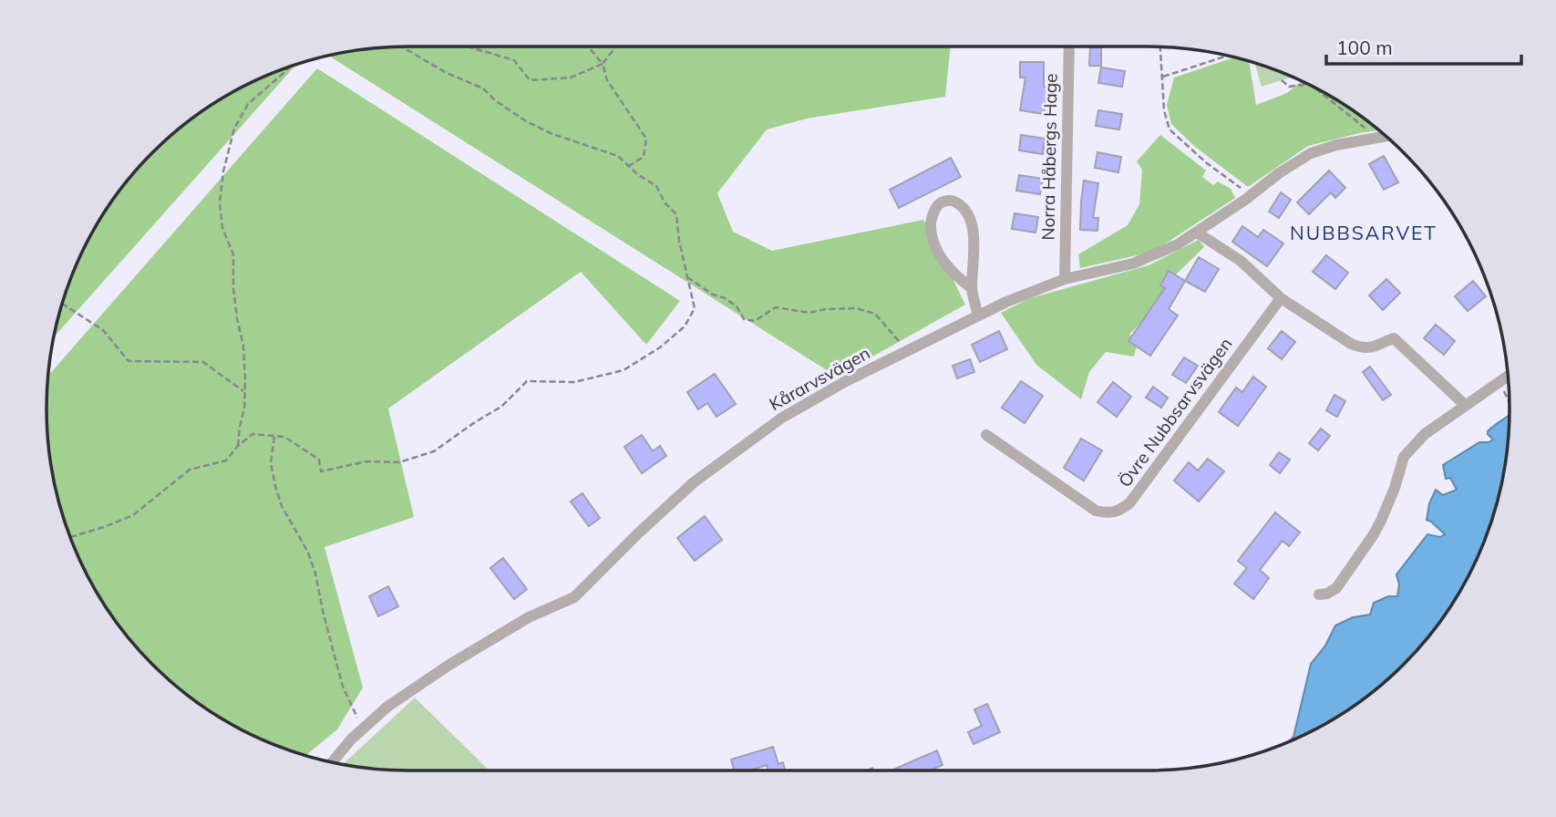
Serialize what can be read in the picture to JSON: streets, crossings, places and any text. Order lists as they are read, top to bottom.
{
  "streets": {
    "street": ["Norra Håbergs Hage", "Kårarvsvägen", "Övre Nubbsarvsvägen"]
  },
  "crossings": [
    ["Norra Håbergs Hage", "Kårarvsvägen"]
  ],
  "districts": ["NUBBSARVET"],
  "scale_bar": "100 m"
}
